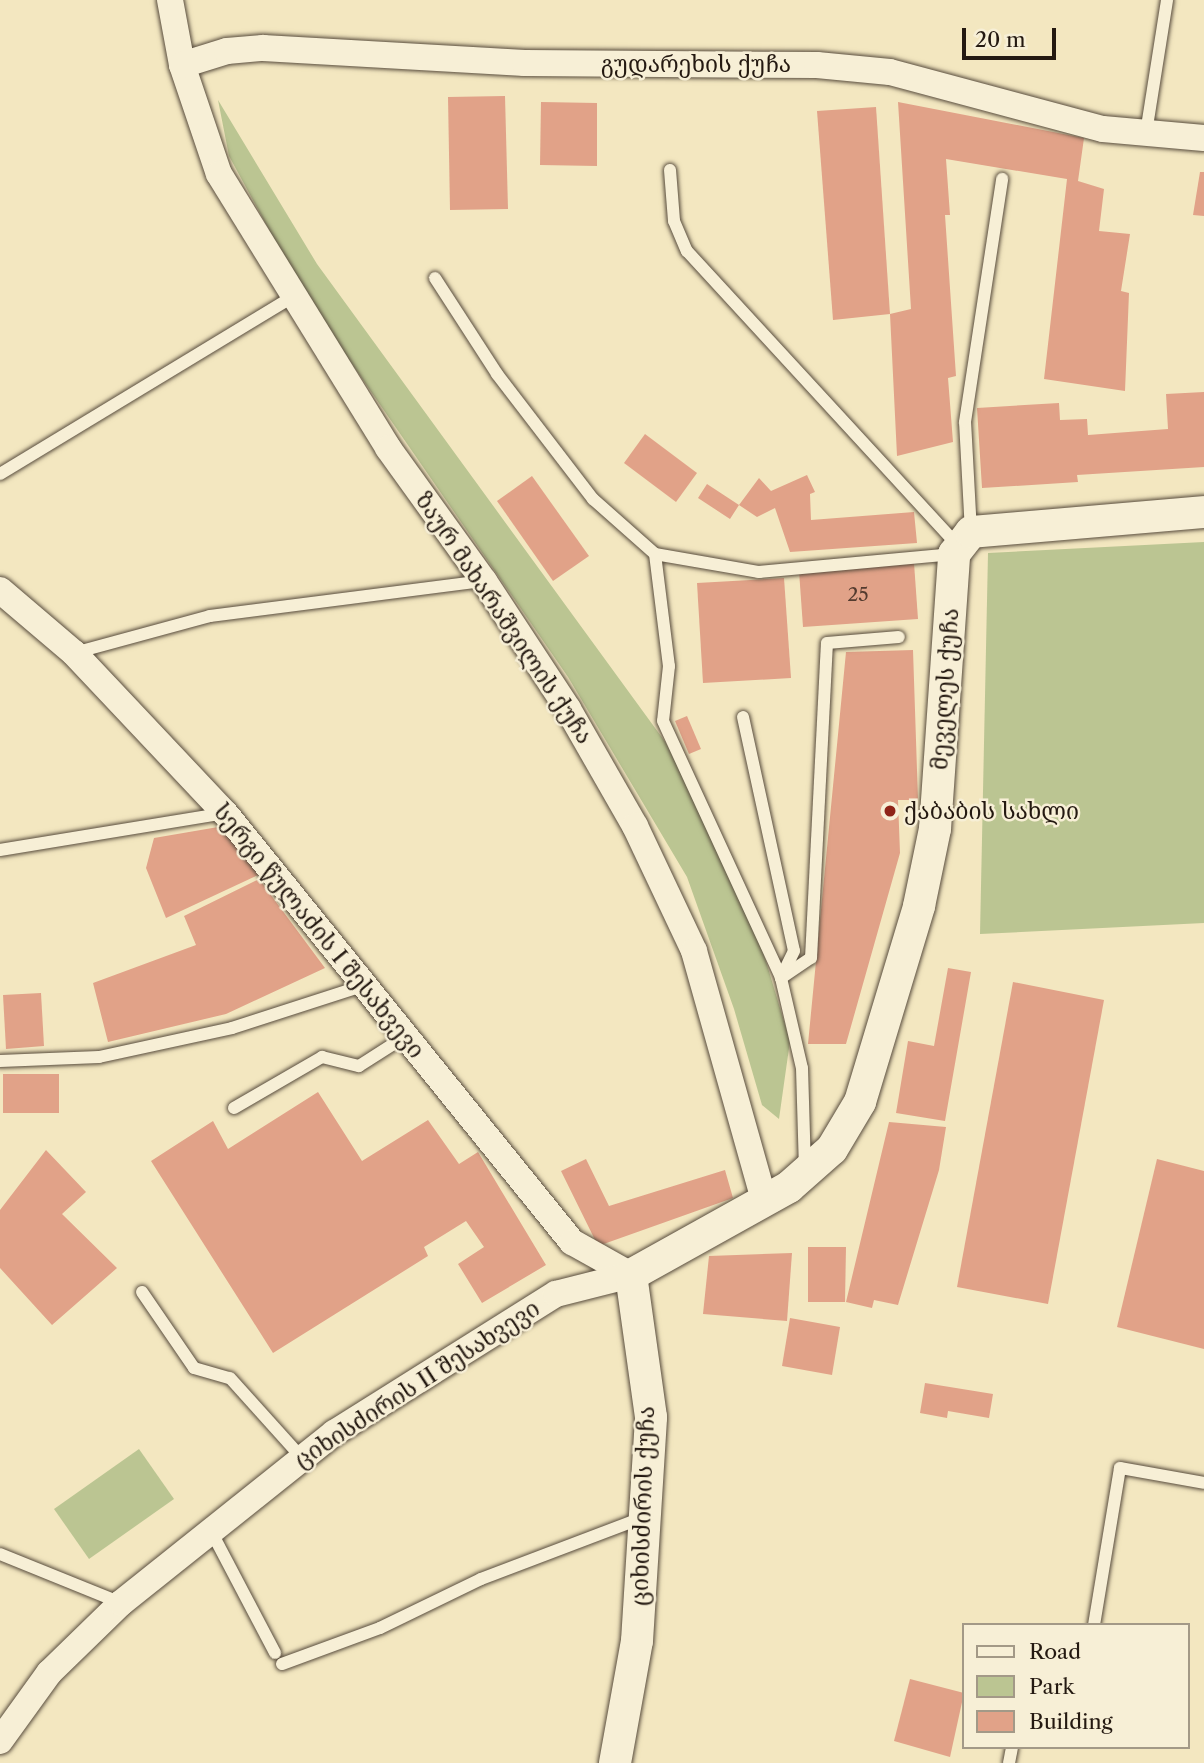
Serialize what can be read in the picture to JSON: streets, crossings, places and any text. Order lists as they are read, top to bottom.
{
  "streets": {
    "street": [
      "გუდარეხის ქუჩა",
      "ზაურ მახარაშვილის ქუჩა",
      "მეველეს ქუჩა",
      "სერგი წულაძის I შესახვევი",
      "ციხისძირის II შესახვევი",
      "ციხისძირის ქუჩა"
    ]
  },
  "crossings": [
    ["გუდარეხის ქუჩა", "ზაურ მახარაშვილის ქუჩა"],
    ["ზაურ მახარაშვილის ქუჩა", "მეველეს ქუჩა"],
    ["სერგი წულაძის I შესახვევი", "ციხისძირის II შესახვევი"],
    ["სერგი წულაძის I შესახვევი", "ციხისძირის ქუჩა"],
    ["ციხისძირის II შესახვევი", "ციხისძირის ქუჩა"]
  ],
  "places": ["ქაბაბის სახლი"],
  "house_numbers": ["25"],
  "legend": ["Road", "Park", "Building"],
  "scale_bar": "20 m"
}
